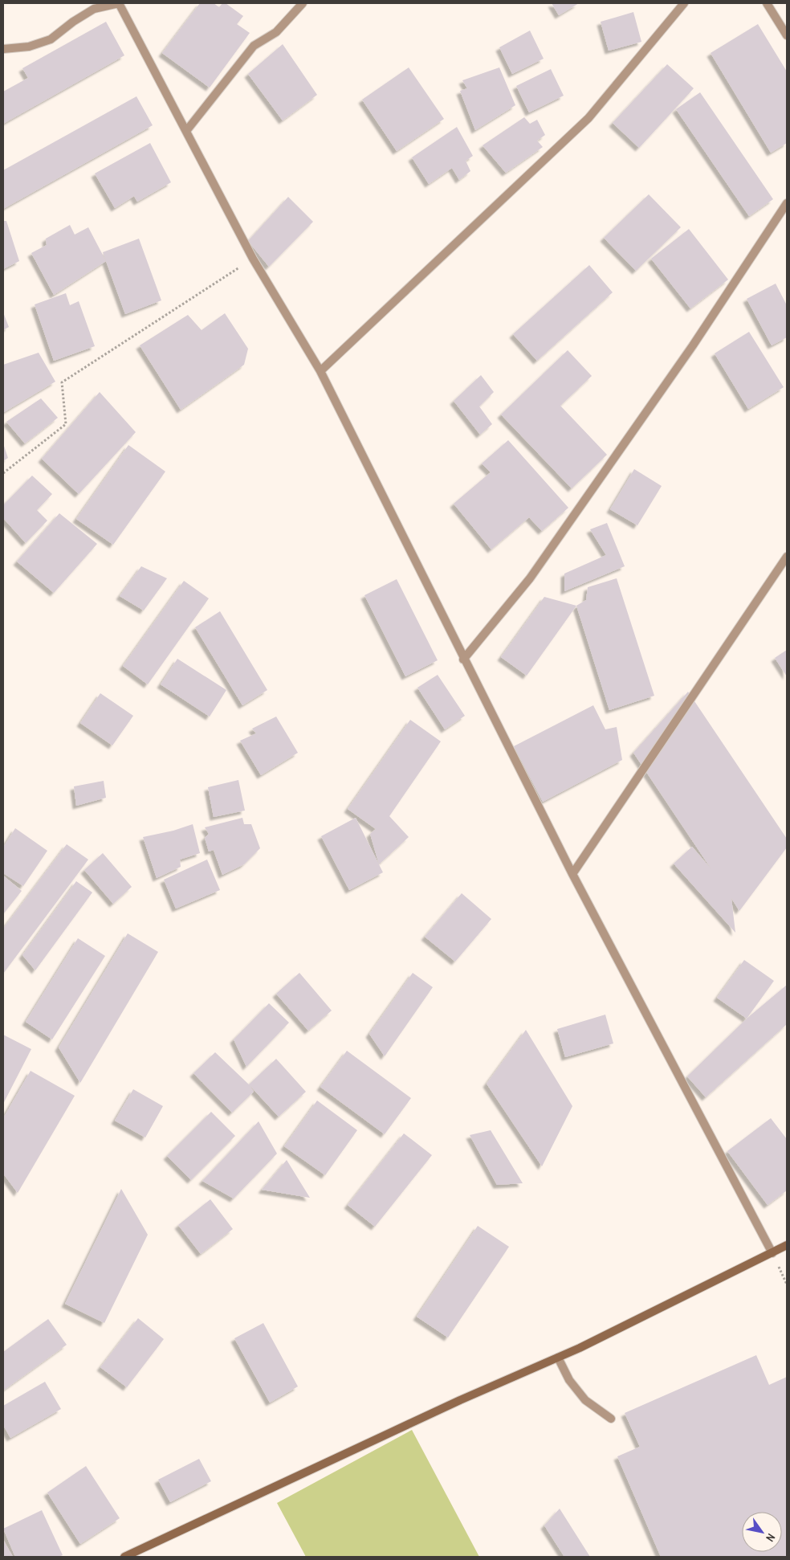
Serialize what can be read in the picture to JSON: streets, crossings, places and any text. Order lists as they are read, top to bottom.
{
  "north": "bottom right"
}
